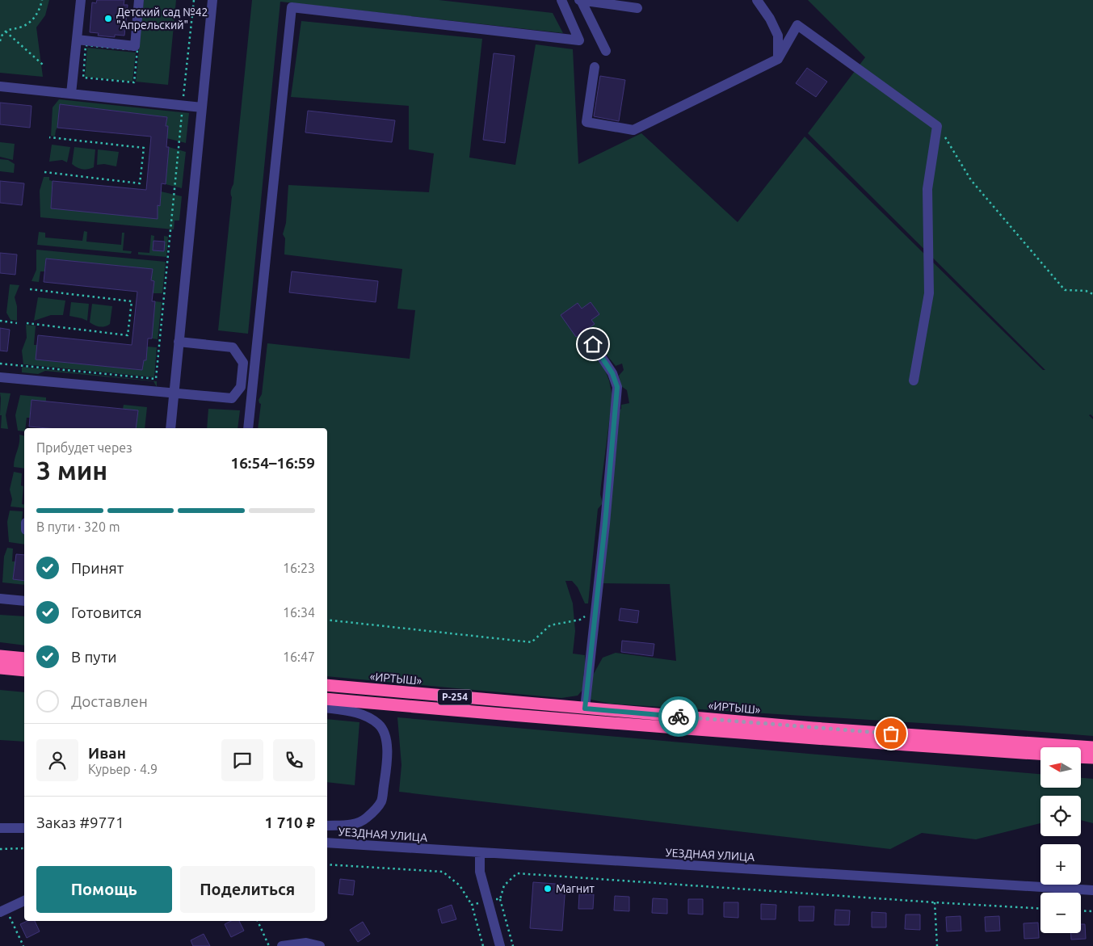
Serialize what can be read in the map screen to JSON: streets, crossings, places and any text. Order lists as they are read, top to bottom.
{
  "streets": {
    "highway": ["«ИРТЫШ»", "Р-254"],
    "street": ["УЕЗДНАЯ УЛИЦА"]
  },
  "places": ["Детский сад №42 \"Апрельский\"", "Магнит"],
  "north": "left",
  "page": {
    "heading": ["3 мин", "Прибудет через", "16:54–16:59"],
    "panel": [
      "Иван",
      "Курьер · 4.9",
      "Заказ #9771",
      "1 710 ₽"
    ],
    "bar": "В пути · 320 m",
    "list": [
      ["Принят", "16:23"],
      ["Готовится", "16:34"],
      ["В пути", "16:47"],
      "Доставлен"
    ],
    "map_buttons": ["+", "−"],
    "buttons": ["Помощь", "Поделиться"]
  }
}
